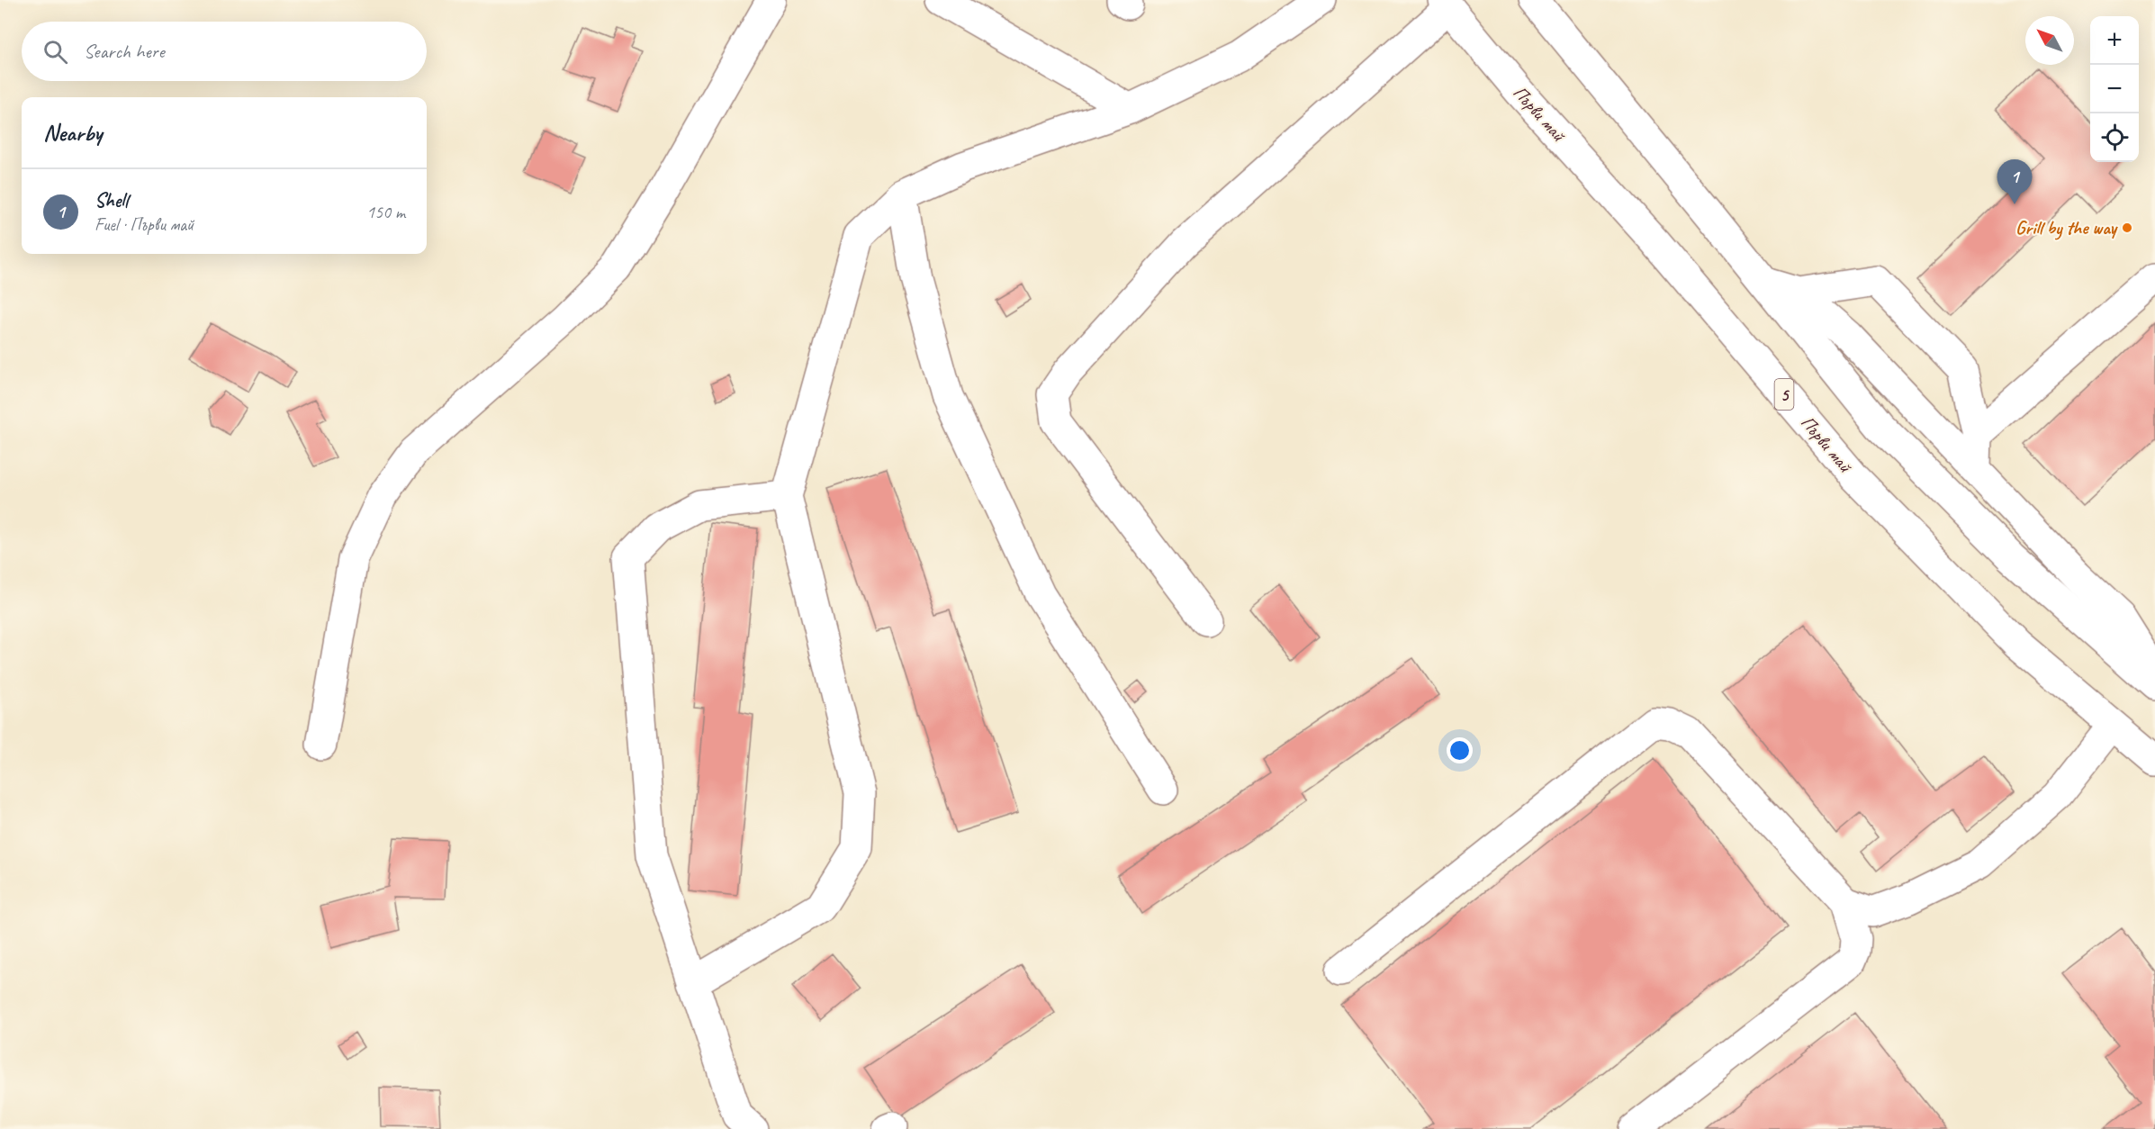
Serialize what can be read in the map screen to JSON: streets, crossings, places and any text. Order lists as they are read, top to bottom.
{
  "streets": {
    "main road": ["Първи май", "5"]
  },
  "places": ["Grill by the way"],
  "north": "top left",
  "page": {
    "map_buttons": ["+", "−"],
    "search": "Search here",
    "heading": "Nearby",
    "pins": "1",
    "list": [
      {
        "mark": "1",
        "name": "Shell",
        "note": "Fuel · Първи май",
        "value": "150 m"
      }
    ]
  }
}
